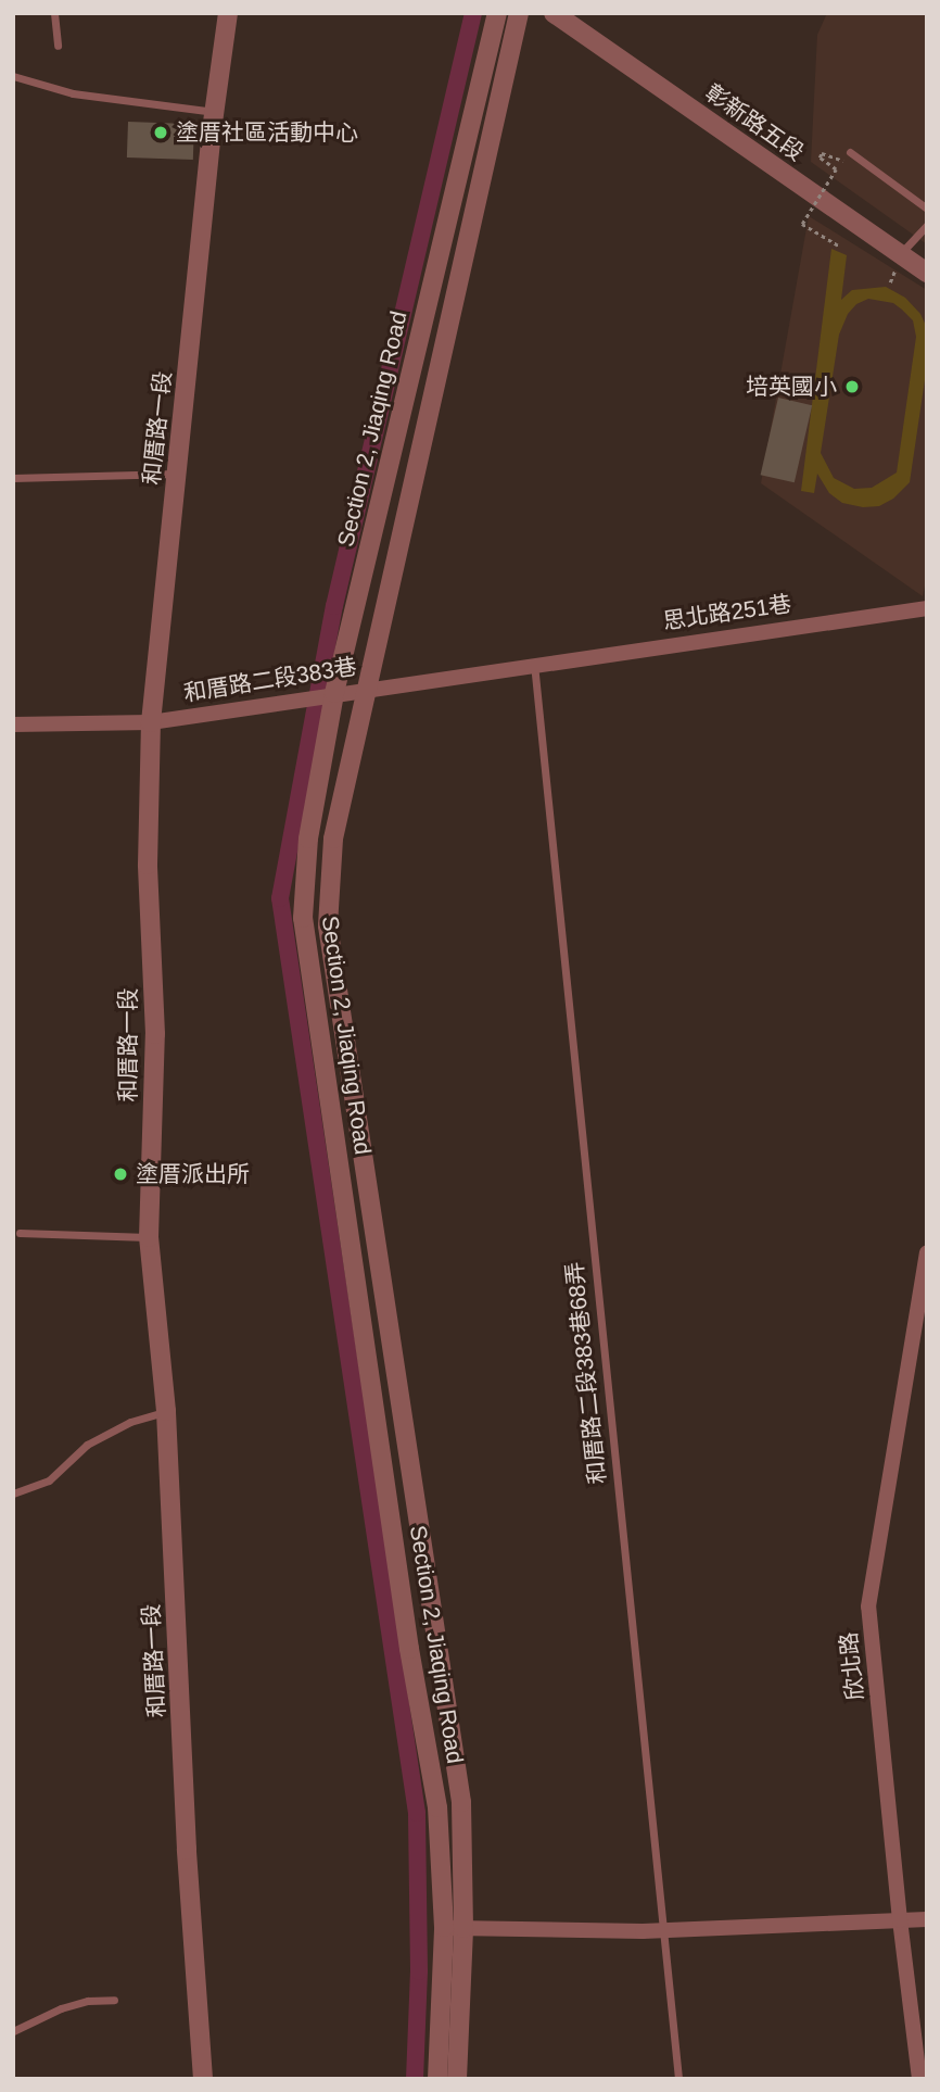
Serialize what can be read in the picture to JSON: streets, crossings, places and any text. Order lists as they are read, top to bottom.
{
  "streets": {
    "street": [
      "彰新路五段",
      "和厝路一段",
      "Section 2, Jiaqing Road",
      "思北路251巷",
      "和厝路二段383巷",
      "欣北路"
    ],
    "lane": ["和厝路二段383巷68弄"]
  },
  "crossings": [
    ["和厝路一段", "和厝路二段383巷"],
    ["Section 2, Jiaqing Road", "和厝路二段383巷"],
    ["思北路251巷", "和厝路二段383巷"],
    ["思北路251巷", "和厝路二段383巷68弄"],
    ["和厝路二段383巷", "和厝路二段383巷68弄"]
  ],
  "places": ["塗厝社區活動中心", "培英國小", "塗厝派出所"]
}
